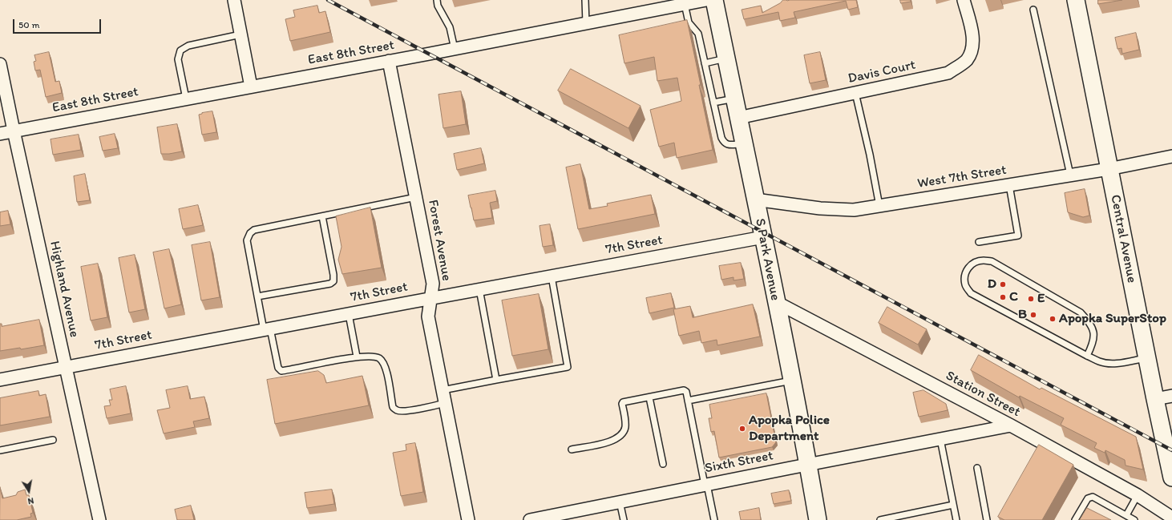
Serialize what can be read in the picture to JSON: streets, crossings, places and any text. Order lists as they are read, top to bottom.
{
  "streets": {
    "main road": ["Central Avenue", "S Park Avenue"],
    "street": [
      "East 8th Street",
      "Davis Court",
      "West 7th Street",
      "Forest Avenue",
      "7th Street",
      "Highland Avenue",
      "Station Street",
      "Sixth Street"
    ]
  },
  "crossings": [
    ["East 8th Street", "Forest Avenue"],
    ["East 8th Street", "Highland Avenue"],
    ["Davis Court", "S Park Avenue"],
    ["West 7th Street", "Central Avenue"],
    ["West 7th Street", "S Park Avenue"],
    ["Forest Avenue", "7th Street"],
    ["7th Street", "S Park Avenue"],
    ["7th Street", "Highland Avenue"],
    ["S Park Avenue", "Station Street"],
    ["S Park Avenue", "Sixth Street"],
    ["Station Street", "Sixth Street"]
  ],
  "places": [
    "D",
    "C",
    "E",
    "B",
    "Apopka SuperStop",
    "Apopka Police Department"
  ],
  "scale_bar": "50 m",
  "north": "bottom"
}
